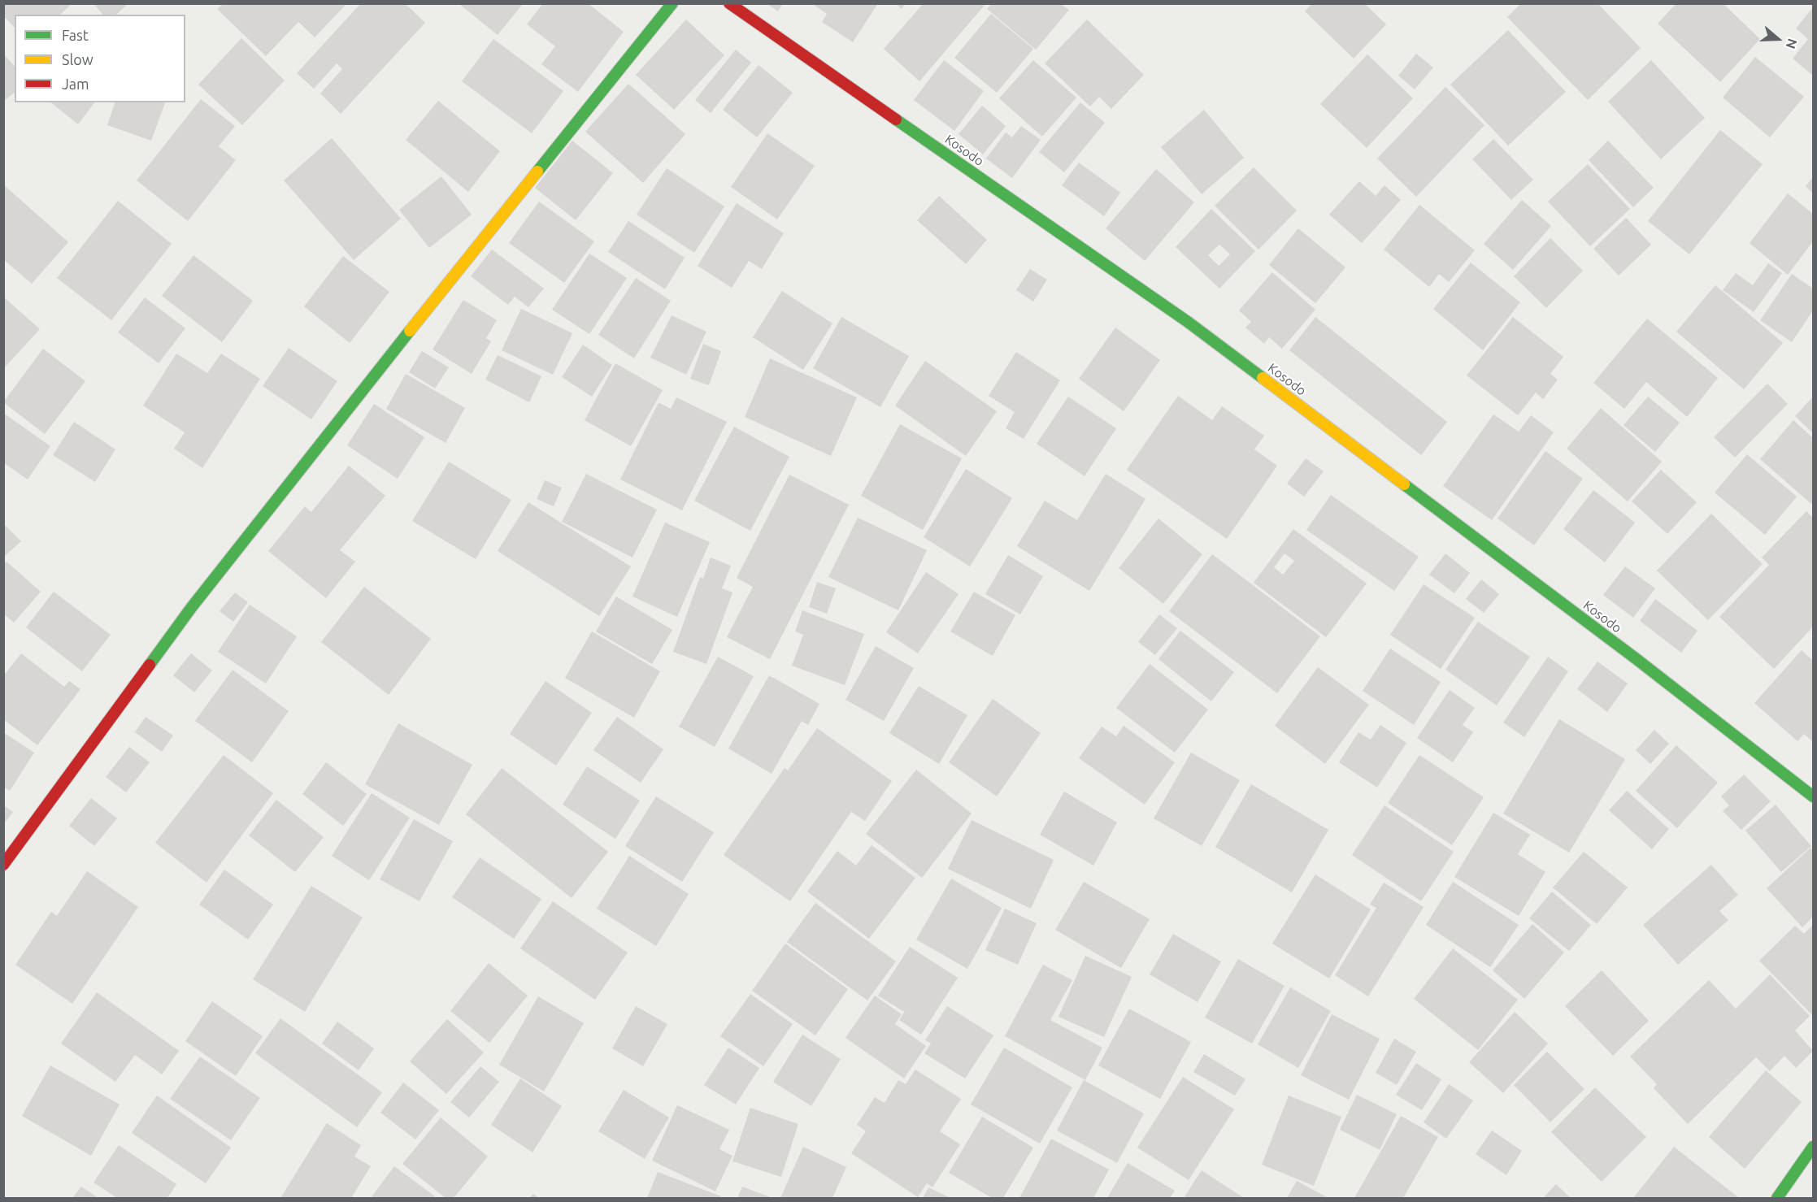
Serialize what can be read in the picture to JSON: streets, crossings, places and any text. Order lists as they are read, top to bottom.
{
  "streets": {
    "main road": ["Kosodo"]
  },
  "legend": ["Fast", "Slow", "Jam"],
  "north": "right"
}
